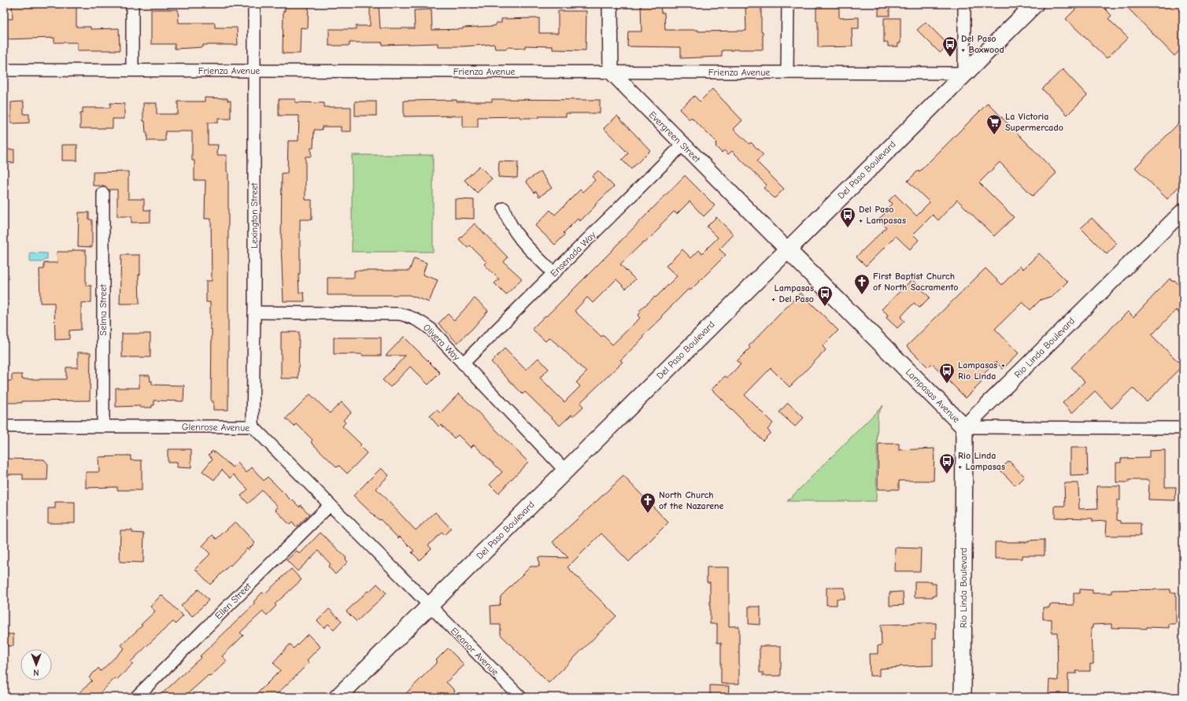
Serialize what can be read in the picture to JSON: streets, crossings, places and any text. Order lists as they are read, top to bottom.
{
  "streets": {
    "main road": ["Del Paso Boulevard", "Rio Linda Boulevard", "Lampasas Avenue"],
    "street": [
      "Frienza Avenue",
      "Evergreen Street",
      "Lexington Street",
      "Ensenada Way",
      "Selma Street",
      "Olivera Way",
      "Glenrose Avenue",
      "Ellen Street",
      "Eleanor Avenue"
    ]
  },
  "crossings": [
    ["Frienza Avenue", "Evergreen Street"],
    ["Frienza Avenue", "Del Paso Boulevard"],
    ["Frienza Avenue", "Lexington Street"],
    ["Evergreen Street", "Del Paso Boulevard"],
    ["Evergreen Street", "Ensenada Way"],
    ["Evergreen Street", "Lampasas Avenue"],
    ["Del Paso Boulevard", "Olivera Way"],
    ["Del Paso Boulevard", "Lampasas Avenue"],
    ["Del Paso Boulevard", "Glenrose Avenue"],
    ["Del Paso Boulevard", "Eleanor Avenue"],
    ["Lexington Street", "Olivera Way"],
    ["Lexington Street", "Glenrose Avenue"],
    ["Ensenada Way", "Olivera Way"],
    ["Selma Street", "Glenrose Avenue"],
    ["Rio Linda Boulevard", "Lampasas Avenue"],
    ["Glenrose Avenue", "Ellen Street"],
    ["Glenrose Avenue", "Eleanor Avenue"]
  ],
  "places": {
    "bus stop": [
      "Del Paso + Boxwood",
      "Del Paso + Lampasas",
      "Lampasas + Del Paso",
      "Lampasas + Rio Linda",
      "Rio Linda + Lampasas"
    ],
    "supermarket": ["La Victoria Supermercado"],
    "church": ["First Baptist Church of North Sacramento", "North Church of the Nazarene"]
  },
  "north": "bottom"
}
